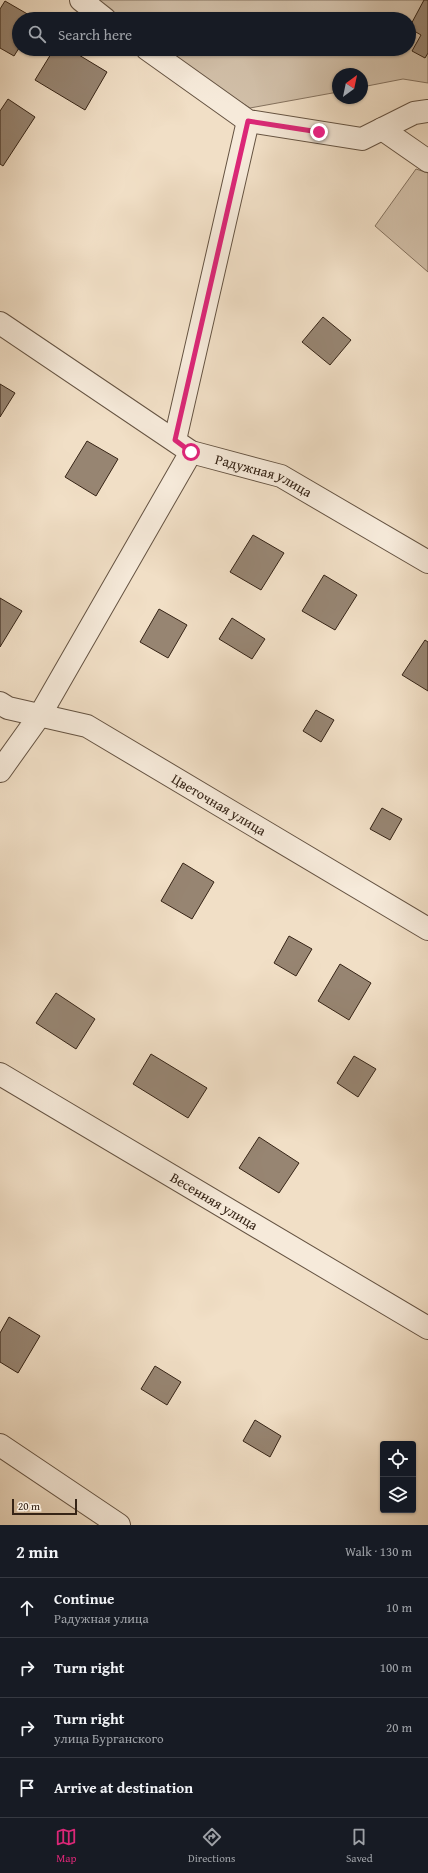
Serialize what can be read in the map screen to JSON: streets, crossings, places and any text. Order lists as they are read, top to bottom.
{
  "streets": {
    "street": ["Радужная улица", "Цветочная улица", "Весенняя улица"]
  },
  "scale_bar": "20 m",
  "north": "top right",
  "page": {
    "search": "Search here",
    "scale": "20 m",
    "heading": ["2 min", "Walk · 130 m"],
    "list": [
      ["Continue", "Радужная улица", "10 m"],
      ["Turn right", "100 m"],
      ["Turn right", "улица Бурганского", "20 m"],
      "Arrive at destination"
    ],
    "nav": ["Map", "Directions", "Saved"]
  }
}
